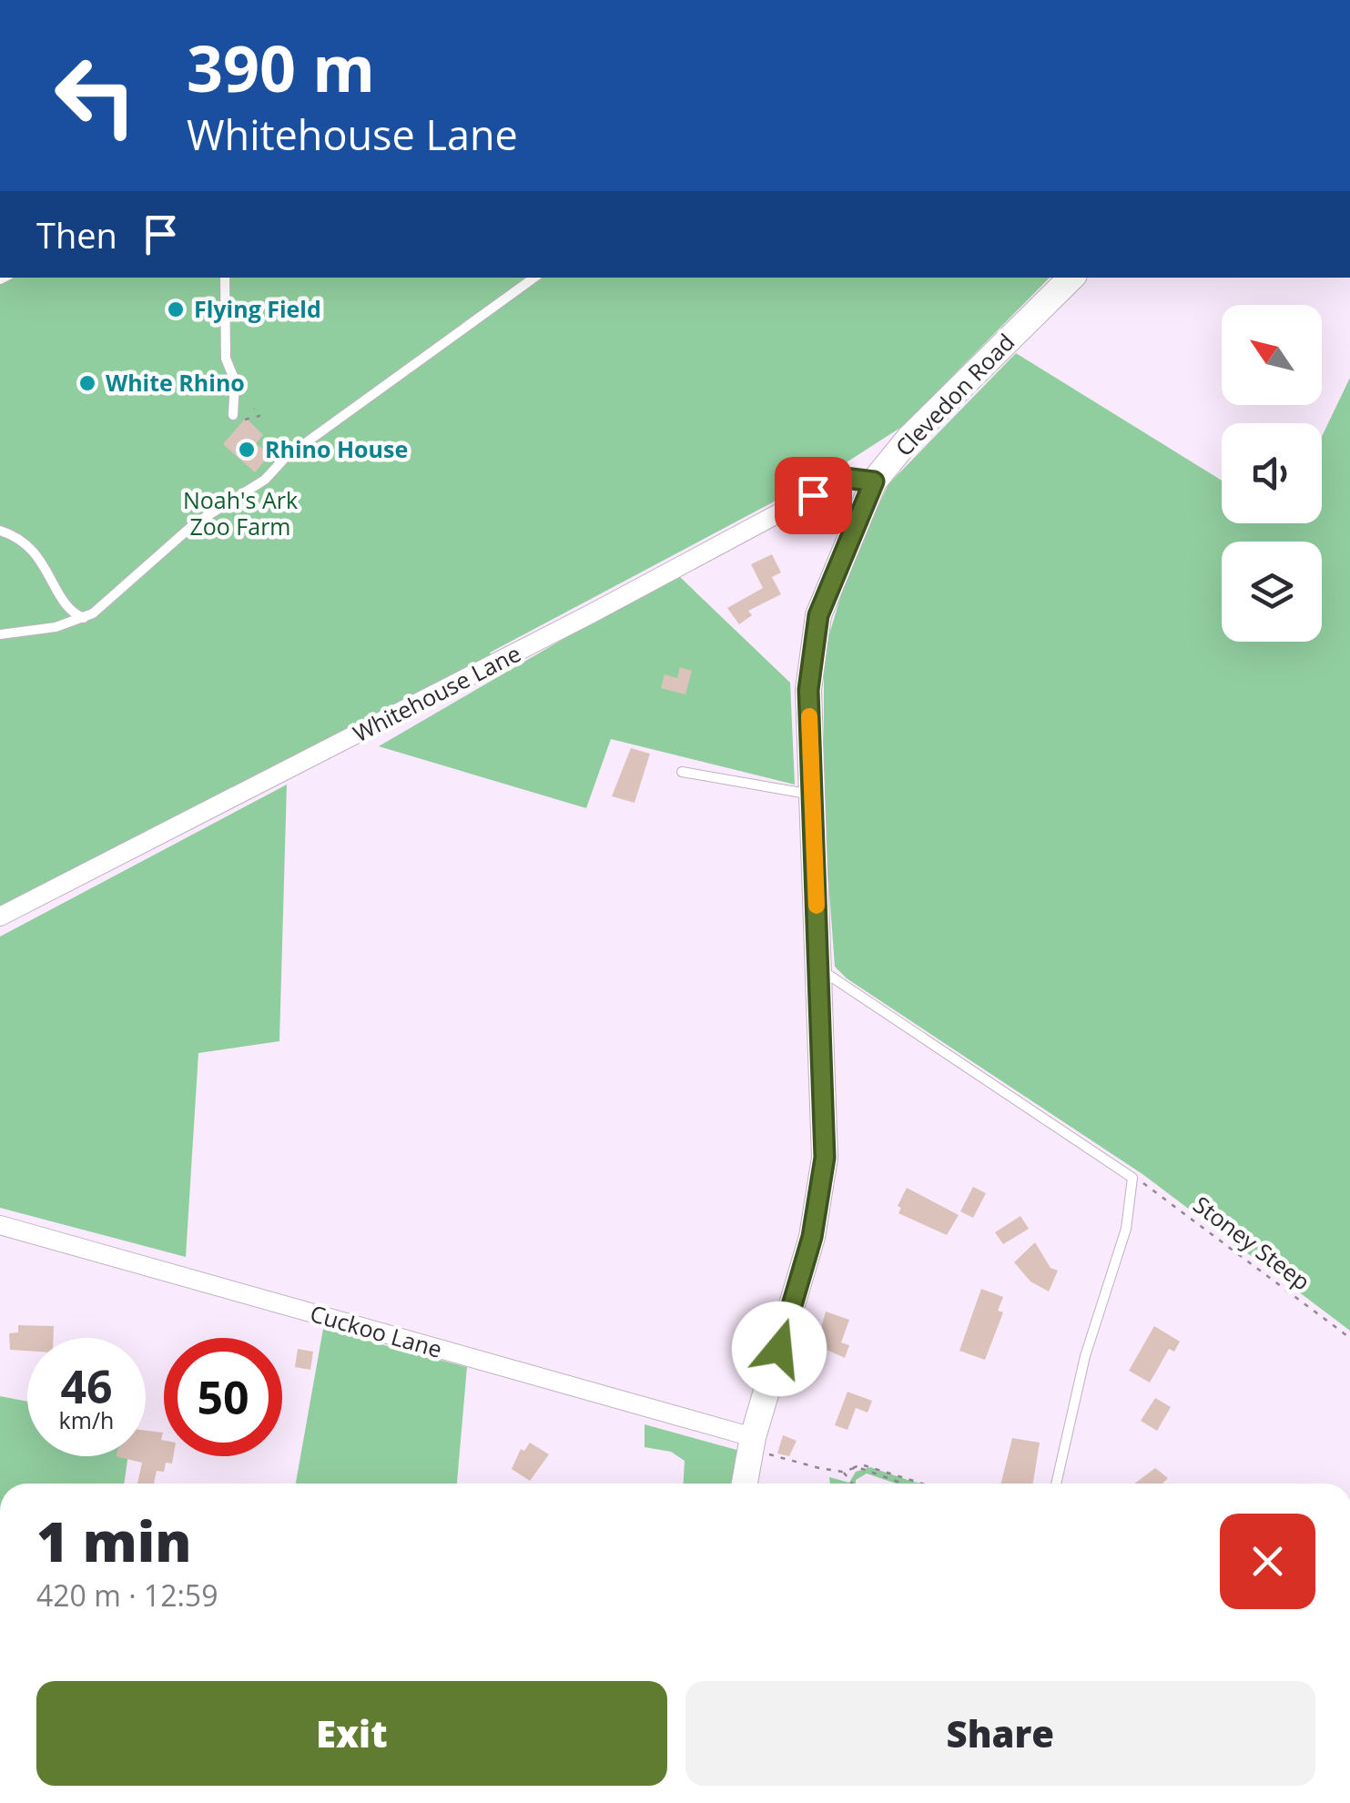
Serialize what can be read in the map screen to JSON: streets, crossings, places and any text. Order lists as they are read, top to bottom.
{
  "streets": {
    "main road": ["Clevedon Road"],
    "street": ["Whitehouse Lane", "Cuckoo Lane"],
    "path": ["Stoney Steep"]
  },
  "crossings": [
    ["Clevedon Road", "Whitehouse Lane"],
    ["Clevedon Road", "Cuckoo Lane"]
  ],
  "parks": ["Noah's Ark Zoo Farm"],
  "places": ["Flying Field", "White Rhino", "Rhino House"],
  "north": "top left",
  "page": {
    "turn": ["390 m", "Whitehouse Lane"],
    "then": "Then",
    "speed": "46 km/h",
    "limit": "50",
    "heading": ["1 min", "420 m · 12:59"],
    "buttons": ["Exit", "Share"]
  }
}
